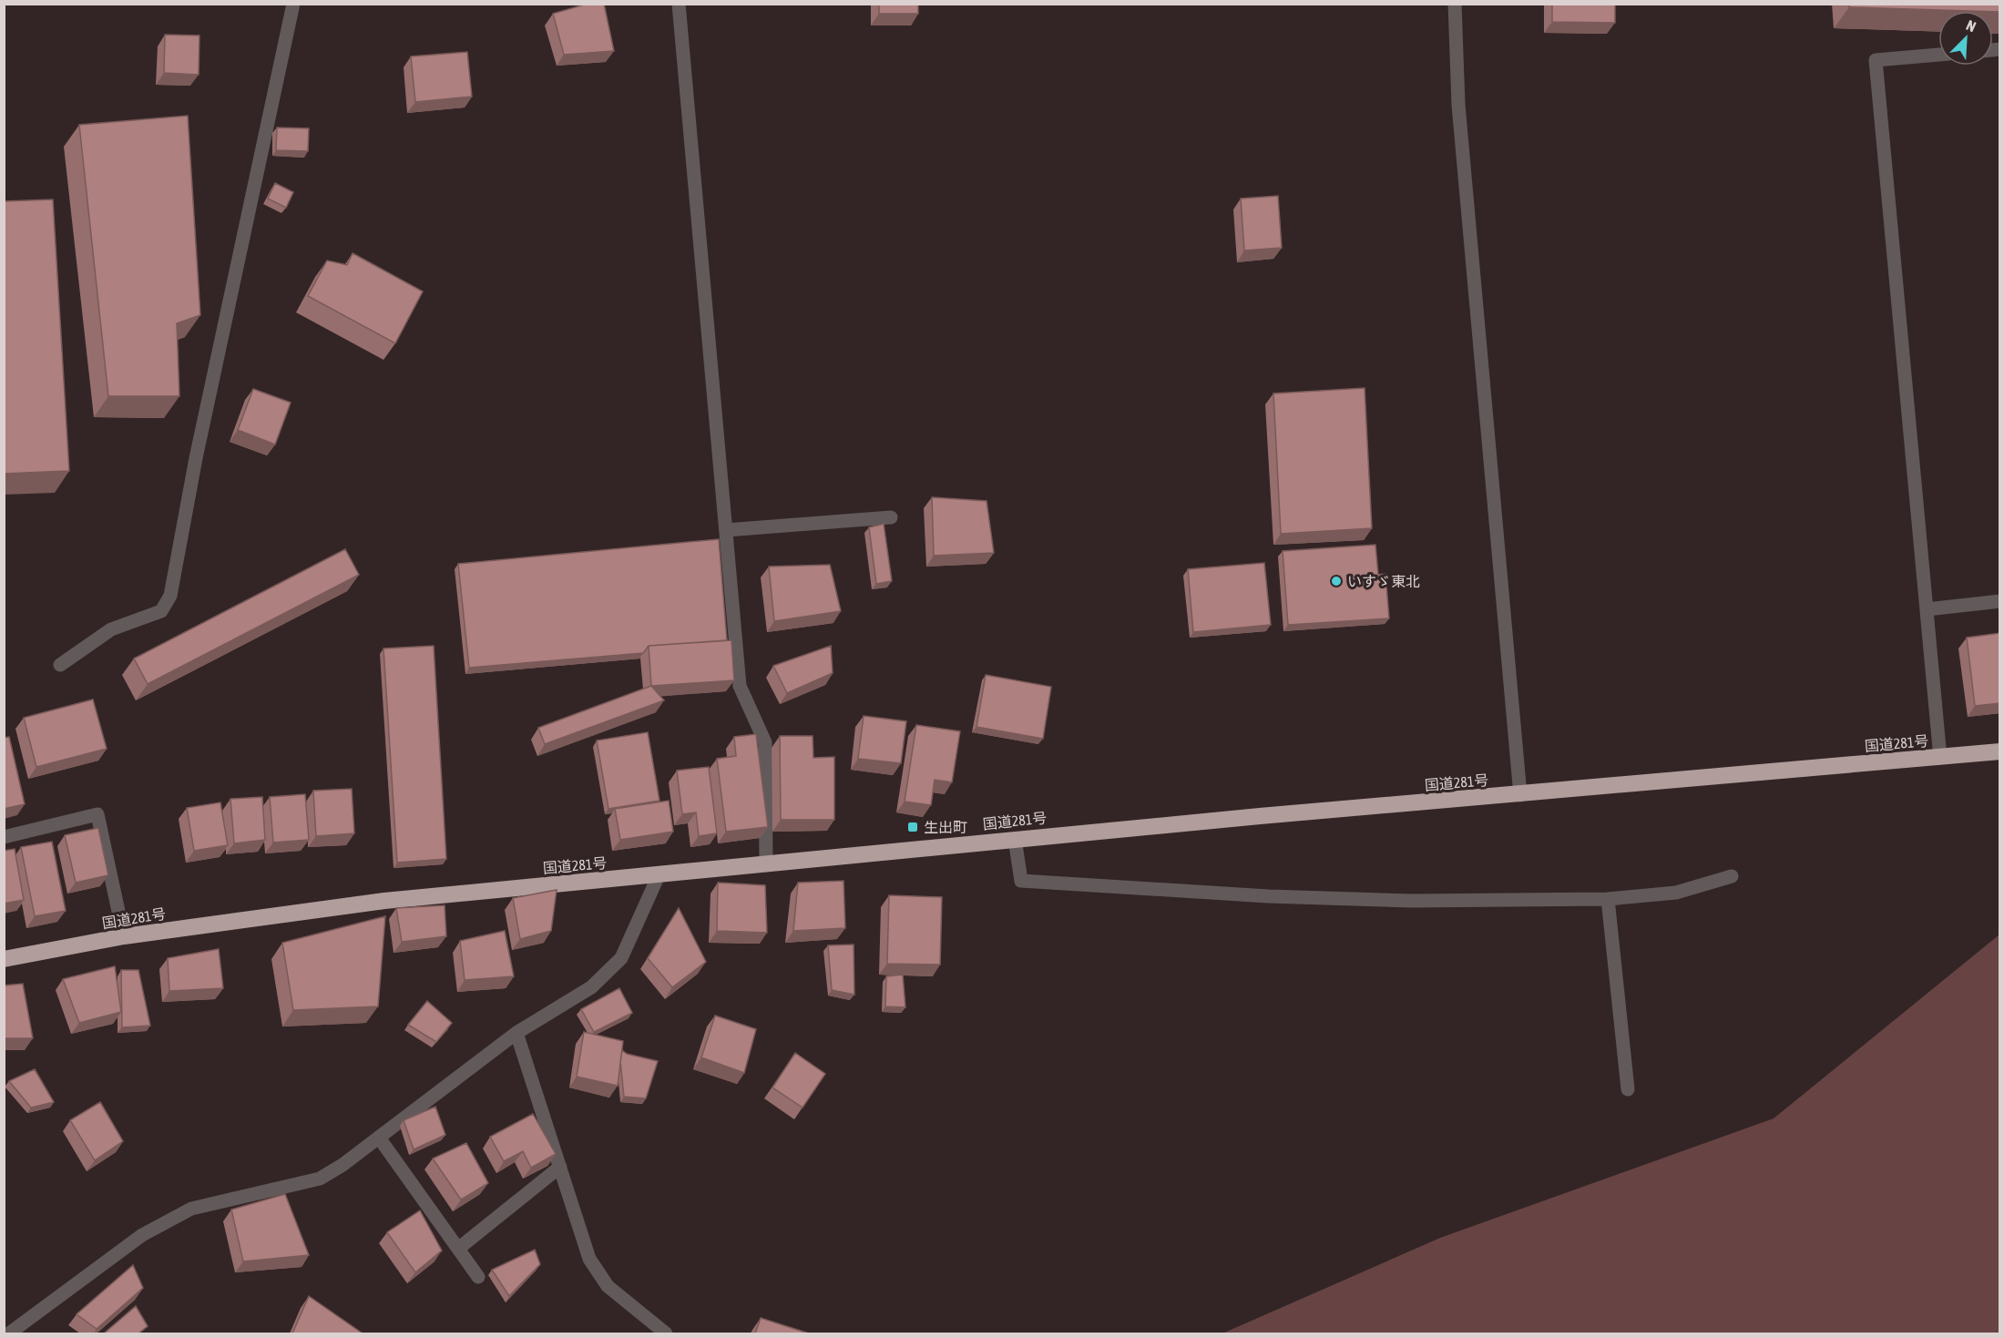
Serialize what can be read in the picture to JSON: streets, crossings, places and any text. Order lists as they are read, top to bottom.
{
  "streets": {
    "highway": ["国道281号"]
  },
  "places": {
    "other": ["いすゞ東北"],
    "transit": ["生出町"]
  },
  "north": "top right"
}
